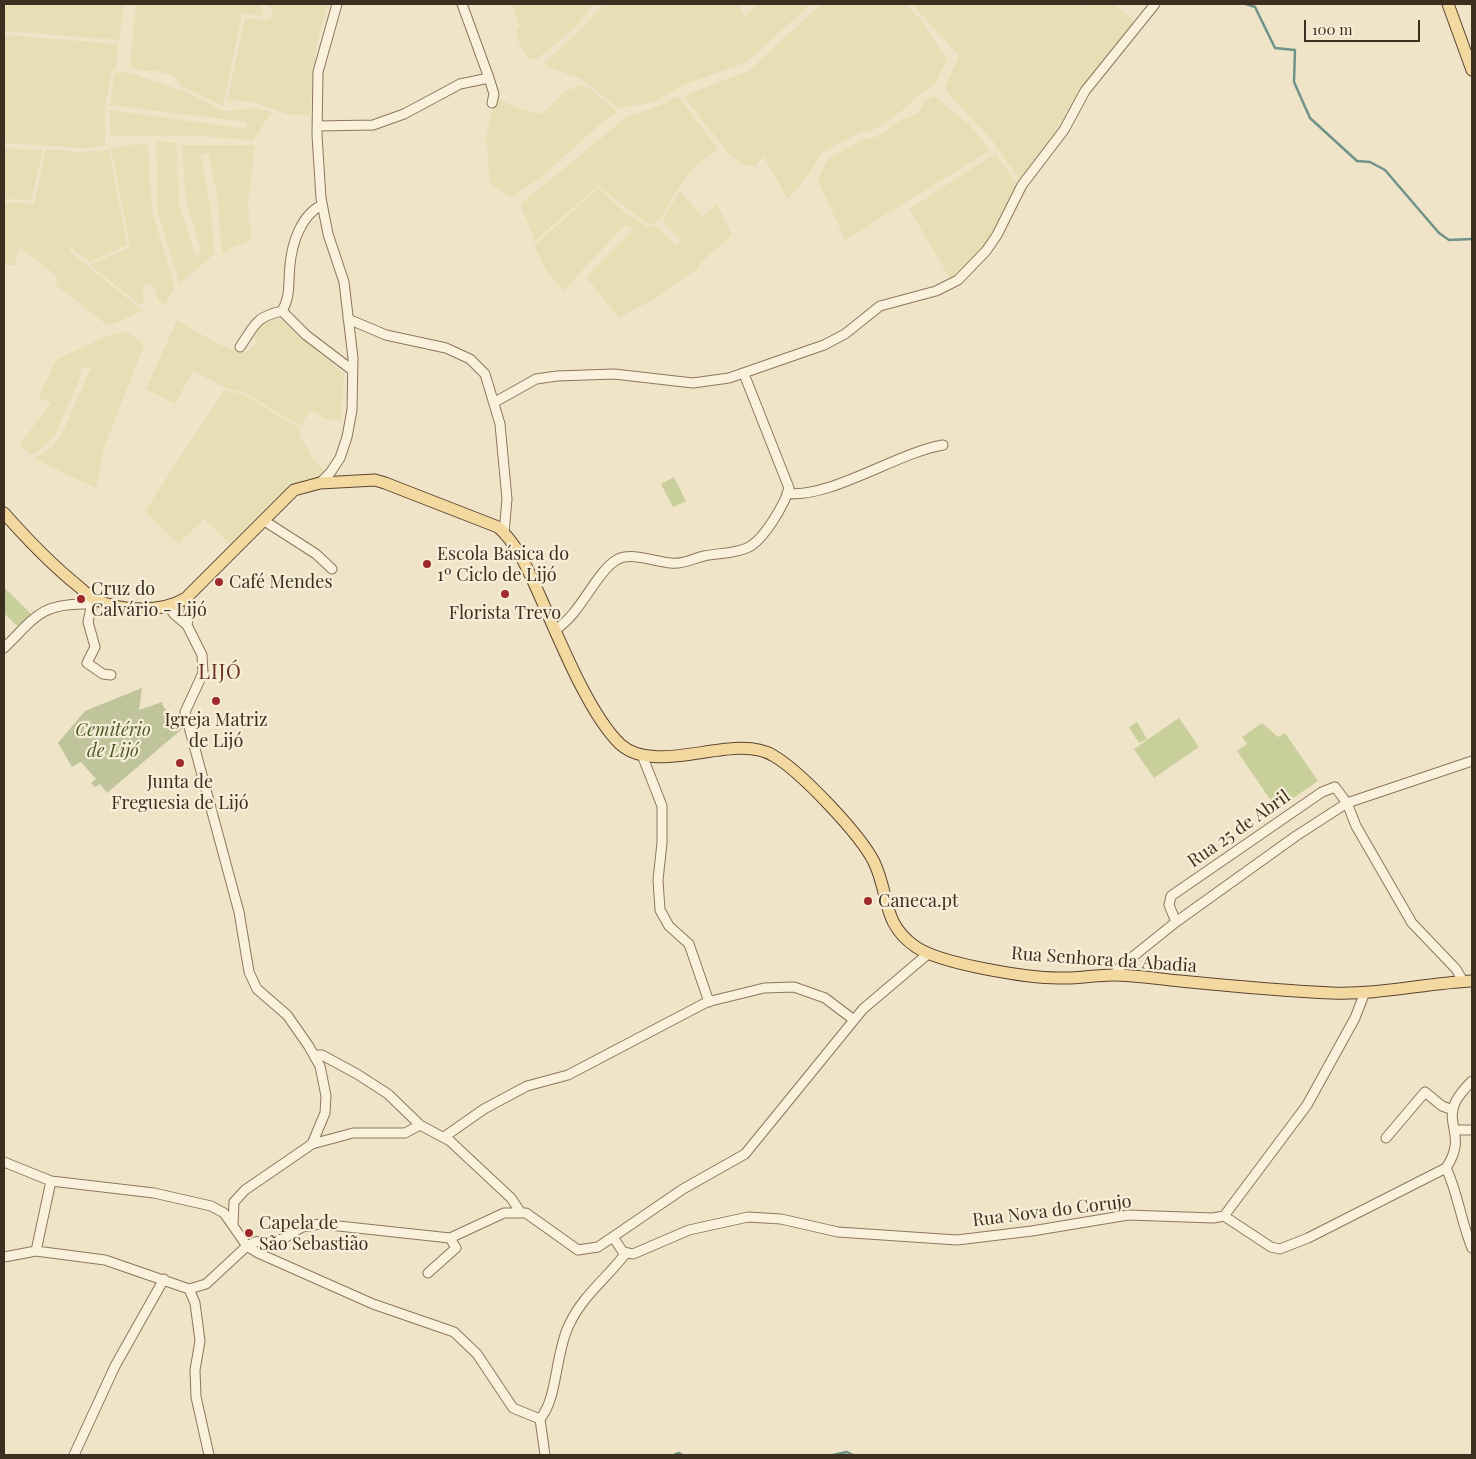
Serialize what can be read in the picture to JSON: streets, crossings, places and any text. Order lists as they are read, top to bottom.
{
  "streets": {
    "main road": ["Rua Senhora da Abadia"],
    "street": ["Rua 25 de Abril", "Rua Nova do Corujo"]
  },
  "districts": ["LIJÓ"],
  "parks": ["Cemitério de Lijó"],
  "places": [
    "Escola Básica do 1º Ciclo de Lijó",
    "Café Mendes",
    "Florista Trevo",
    "Cruz do Calvário - Lijó",
    "Igreja Matriz de Lijó",
    "Junta de Freguesia de Lijó",
    "Caneca.pt",
    "Capela de São Sebastião"
  ],
  "scale_bar": "100 m"
}
